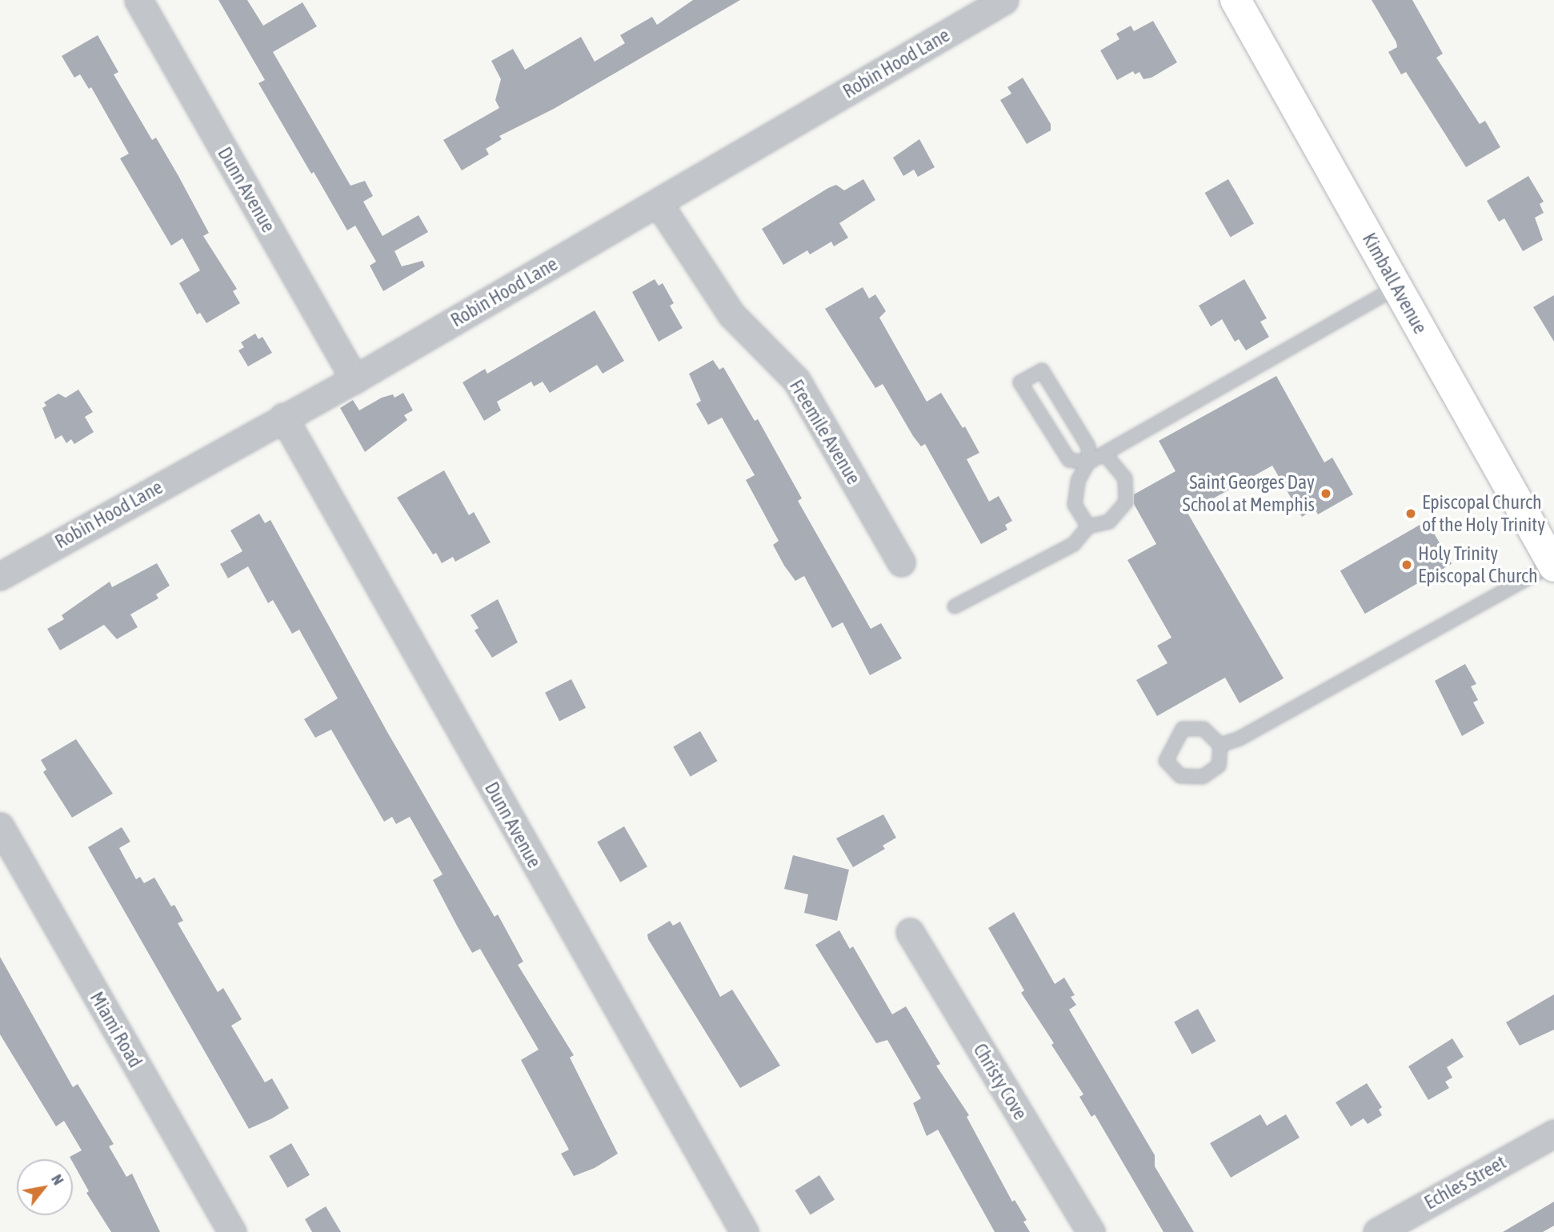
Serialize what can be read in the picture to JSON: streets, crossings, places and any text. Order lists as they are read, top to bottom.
{
  "streets": {
    "main road": ["Kimball Avenue"],
    "street": [
      "Robin Hood Lane",
      "Dunn Avenue",
      "Freemile Avenue",
      "Miami Road",
      "Christy Cove",
      "Echles Street"
    ]
  },
  "crossings": [
    ["Robin Hood Lane", "Dunn Avenue"],
    ["Robin Hood Lane", "Freemile Avenue"]
  ],
  "places": ["Saint Georges Day School at Memphis", "Episcopal Church of the Holy Trinity", "Holy Trinity Episcopal Church"],
  "north": "top right"
}
